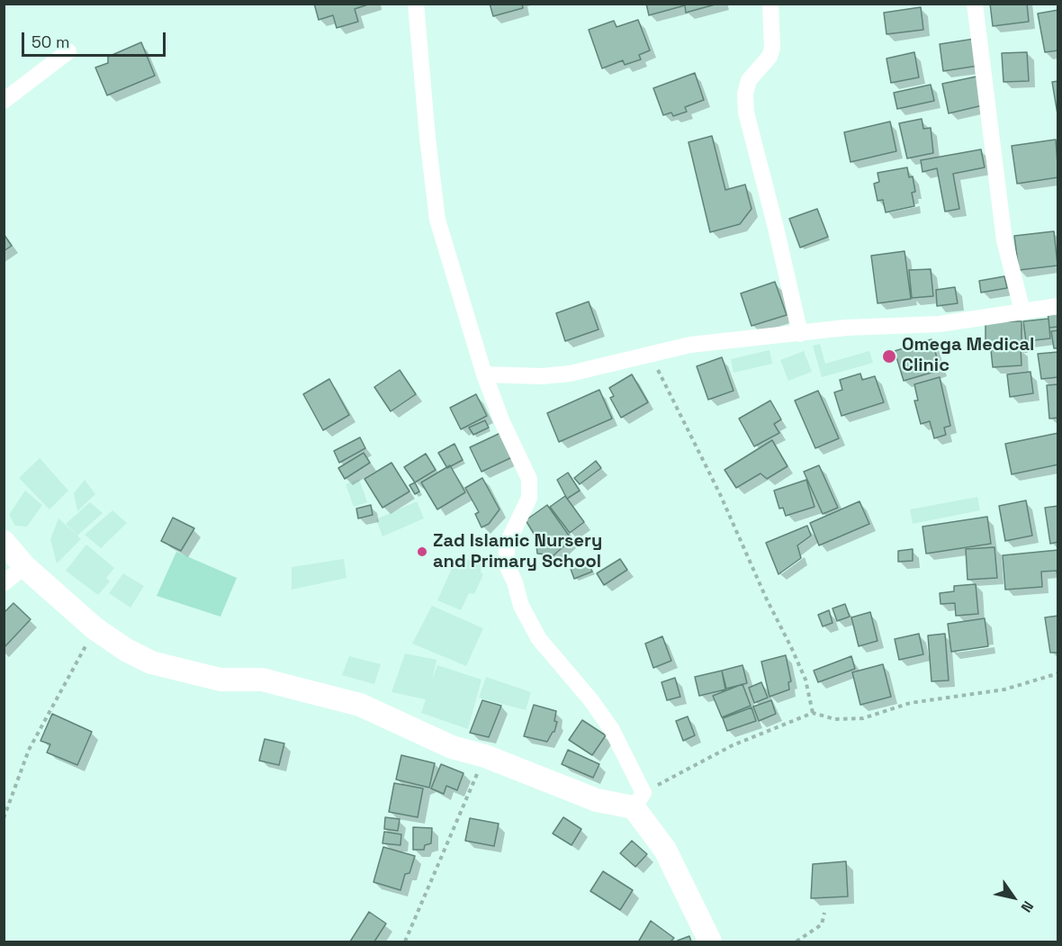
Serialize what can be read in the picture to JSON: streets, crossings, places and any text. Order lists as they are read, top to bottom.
{
  "places": ["Omega Medical Clinic", "Zad Islamic Nursery and Primary School"],
  "scale_bar": "50 m",
  "north": "bottom right"
}
